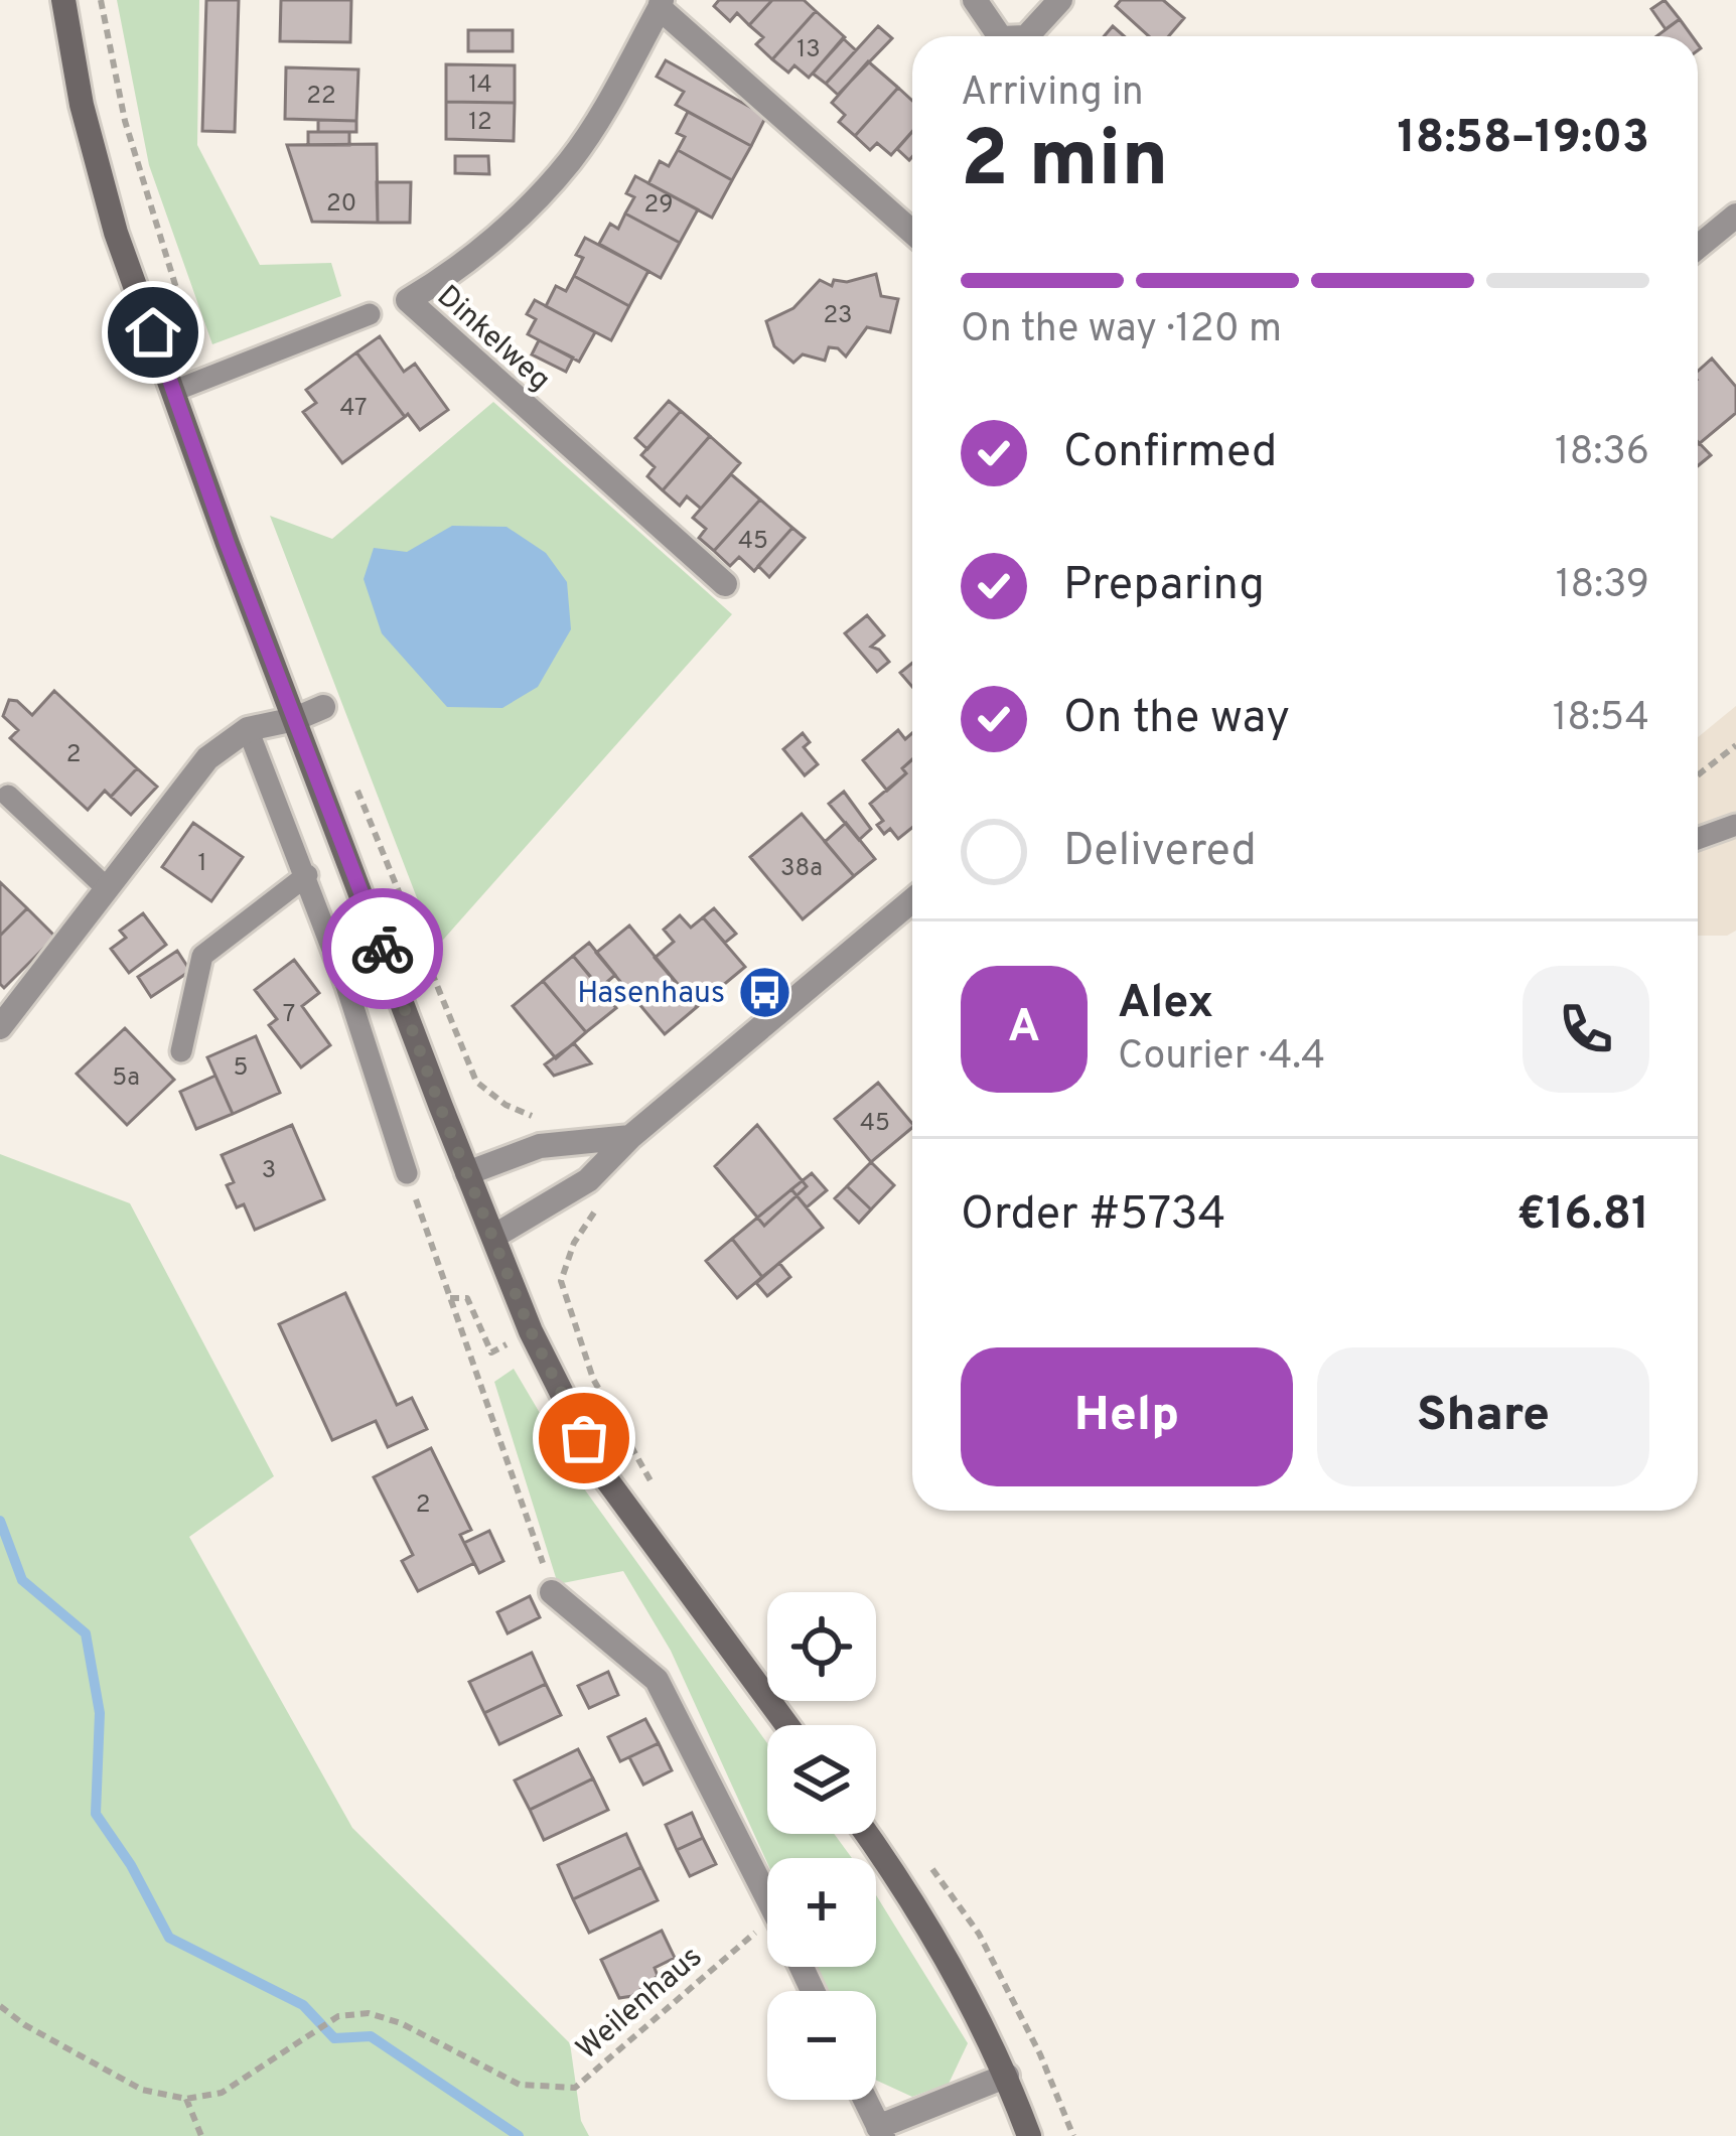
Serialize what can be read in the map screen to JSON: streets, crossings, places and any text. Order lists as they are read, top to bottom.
{
  "streets": {
    "street": ["Dinkelweg"],
    "path": ["Weilenhaus"]
  },
  "places": {
    "bus stop": ["Hasenhaus"]
  },
  "house_numbers": [
    "13",
    "14",
    "22",
    "12",
    "20",
    "29",
    "23",
    "47",
    "45",
    "2",
    "1",
    "38a",
    "7",
    "5",
    "5a",
    "45",
    "3",
    "2"
  ],
  "page": {
    "heading": ["2 min", "Arriving in", "18:58–19:03"],
    "panel": [
      "Alex",
      "Courier · 4.4",
      "Order #5734",
      "€16.81"
    ],
    "bar": "On the way · 120 m",
    "list": [
      ["Confirmed", "18:36"],
      ["Preparing", "18:39"],
      ["On the way", "18:54"],
      "Delivered"
    ],
    "round": "A",
    "buttons": ["Help", "Share"],
    "map_buttons": ["+", "−"]
  }
}
